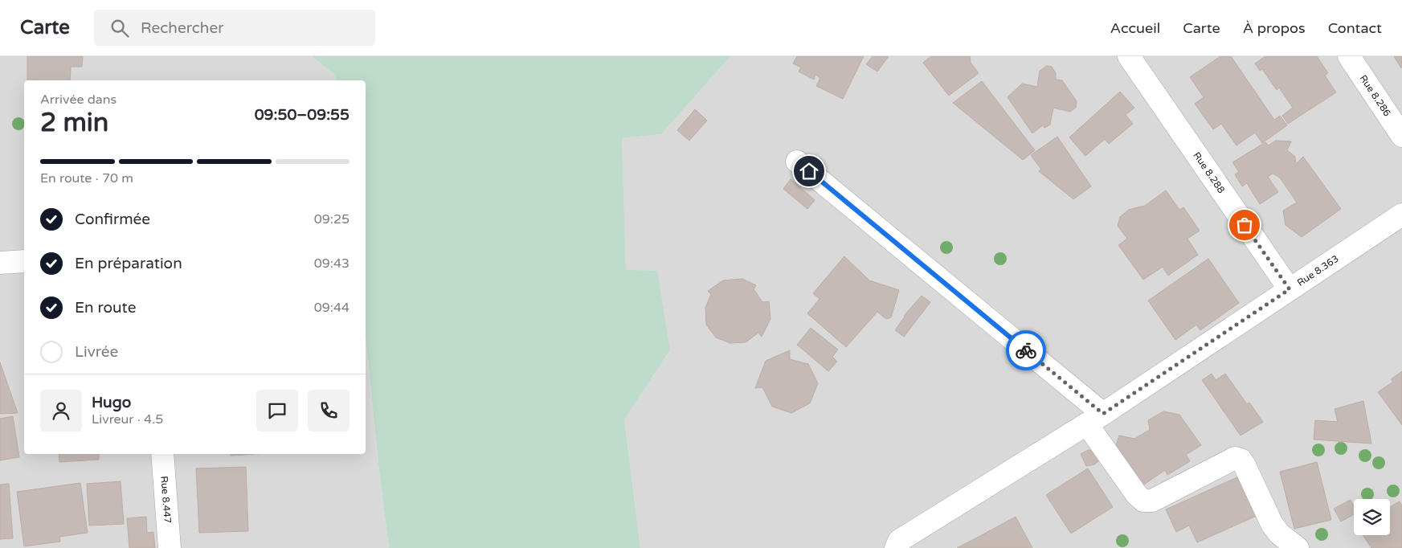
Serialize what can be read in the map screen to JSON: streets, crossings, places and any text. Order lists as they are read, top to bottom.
{
  "streets": {
    "street": [
      "Rue 8.286",
      "Rue 8.288",
      "Rue 8.363",
      "Rue 8.447"
    ]
  },
  "crossings": [
    ["Rue 8.288", "Rue 8.363"]
  ],
  "page": {
    "header": "Carte",
    "search": "Rechercher",
    "nav": [
      "Accueil",
      "Carte",
      "À propos",
      "Contact"
    ],
    "heading": ["2 min", "Arrivée dans", "09:50–09:55"],
    "panel": ["Hugo", "Livreur · 4.5"],
    "bar": "En route · 70 m",
    "list": [
      ["Confirmée", "09:25"],
      ["En préparation", "09:43"],
      ["En route", "09:44"],
      "Livrée"
    ]
  }
}
